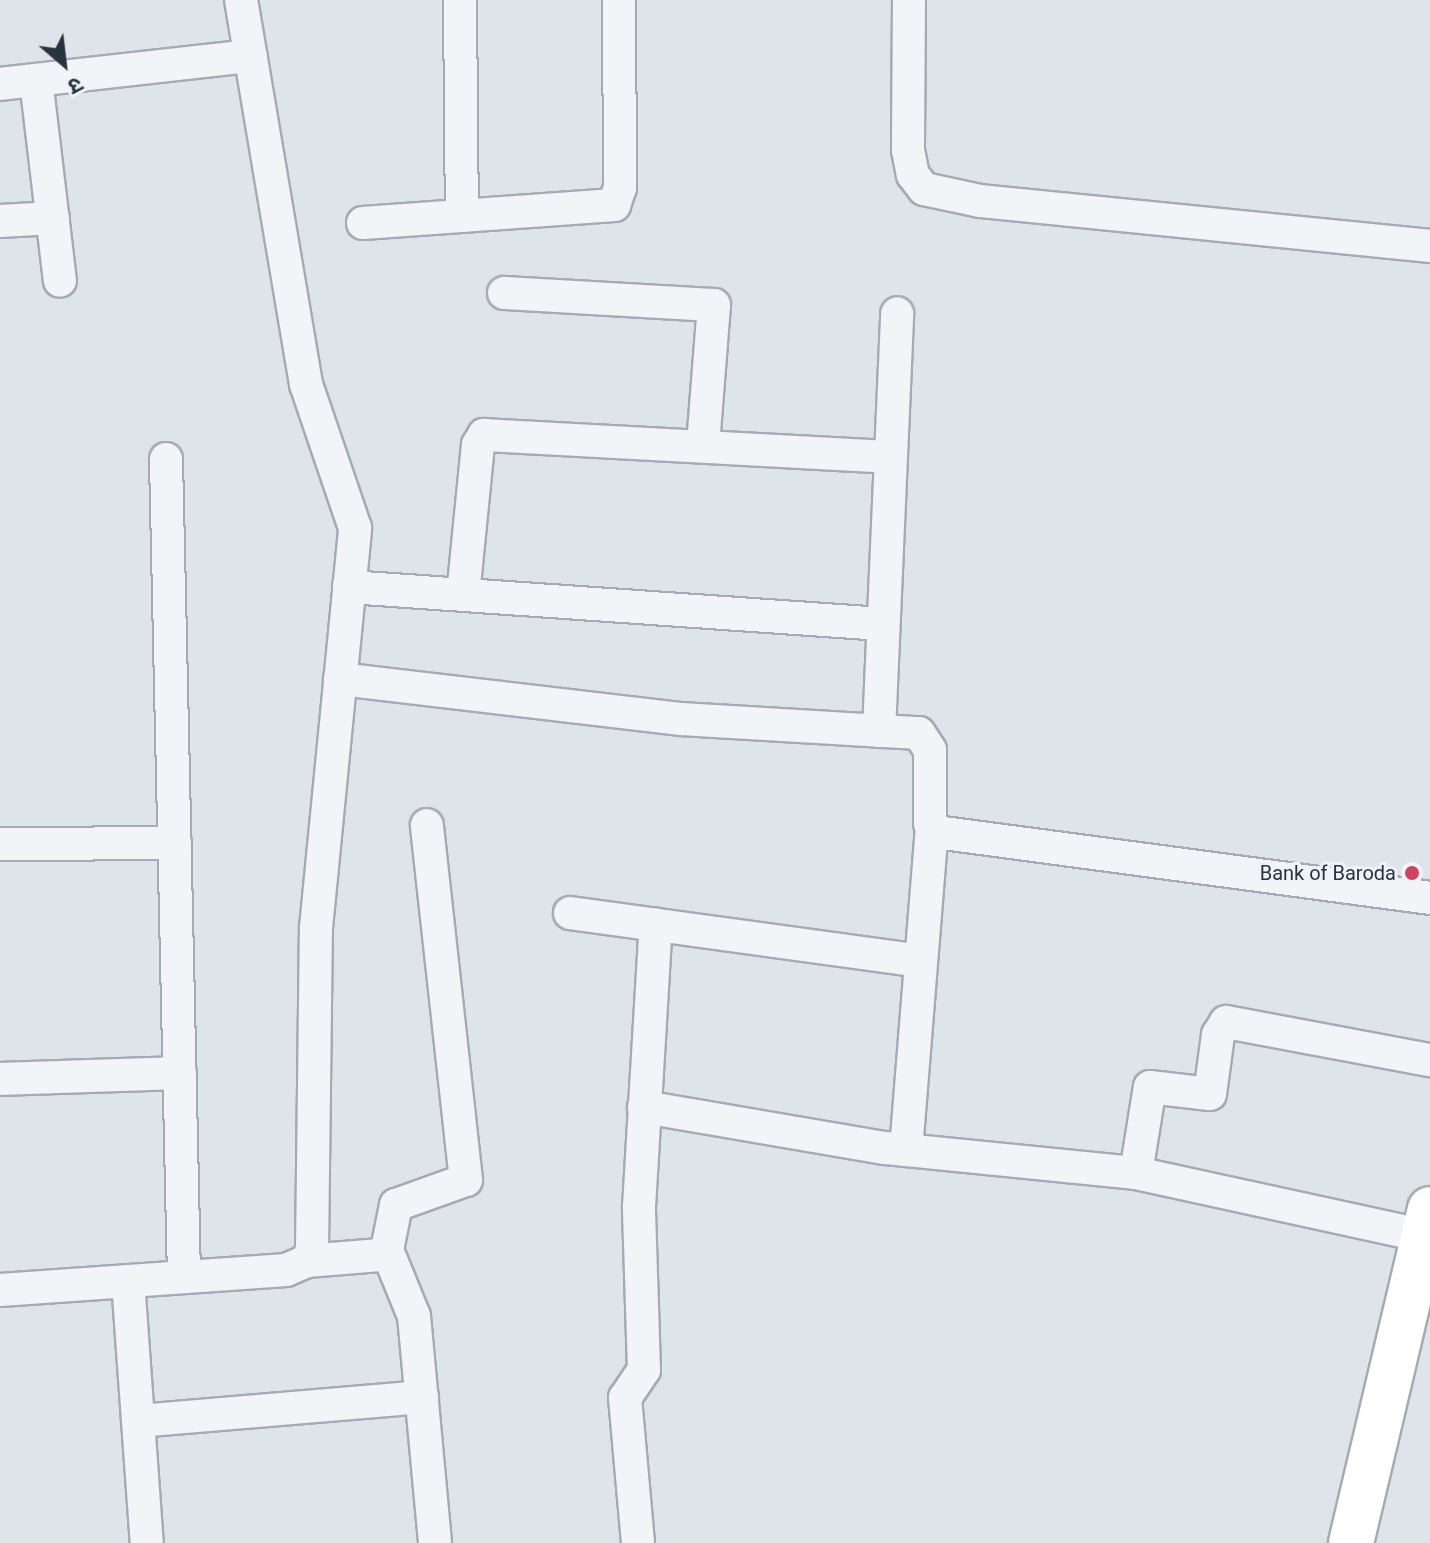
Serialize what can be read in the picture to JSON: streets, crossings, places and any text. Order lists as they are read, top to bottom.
{
  "places": ["Bank of Baroda"],
  "north": "bottom right"
}
